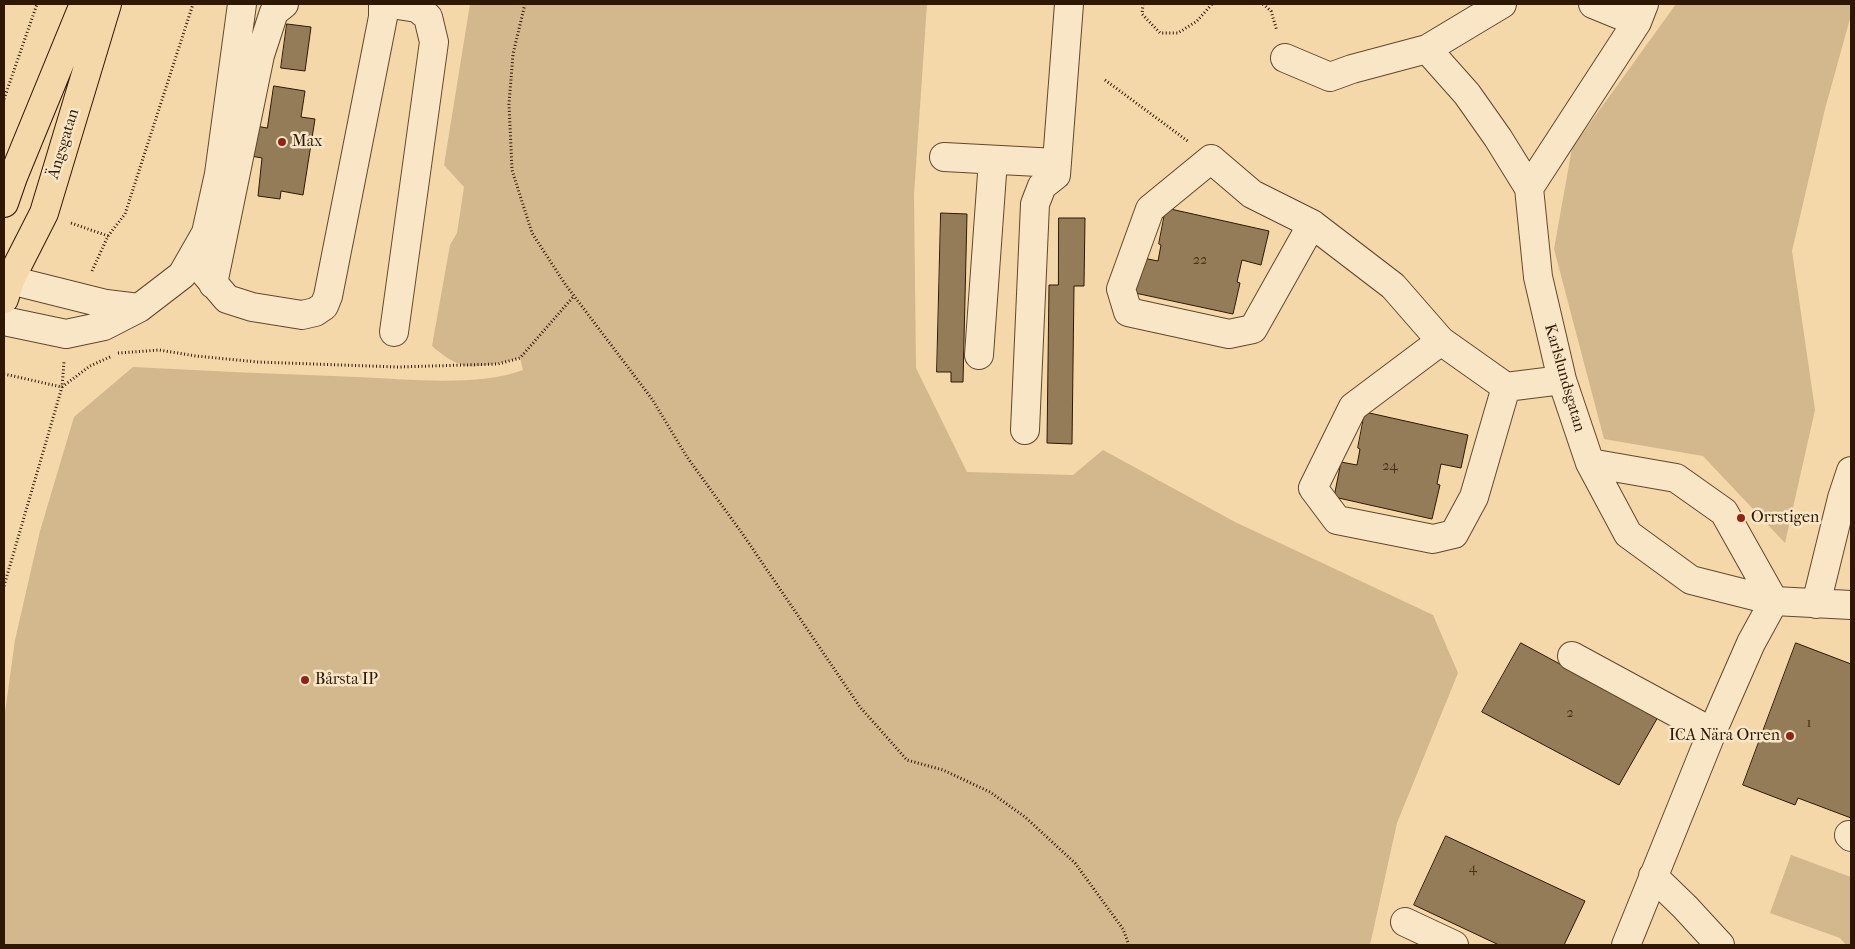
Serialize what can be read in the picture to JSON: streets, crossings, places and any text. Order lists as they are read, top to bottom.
{
  "streets": {
    "main road": ["Ängsgatan"],
    "street": ["Karlslundsgatan"]
  },
  "places": [
    "Max",
    "Orrstigen",
    "Bårsta IP",
    "ICA Nära Orren"
  ],
  "house_numbers": [
    "22",
    "24",
    "2",
    "1",
    "4"
  ]
}
